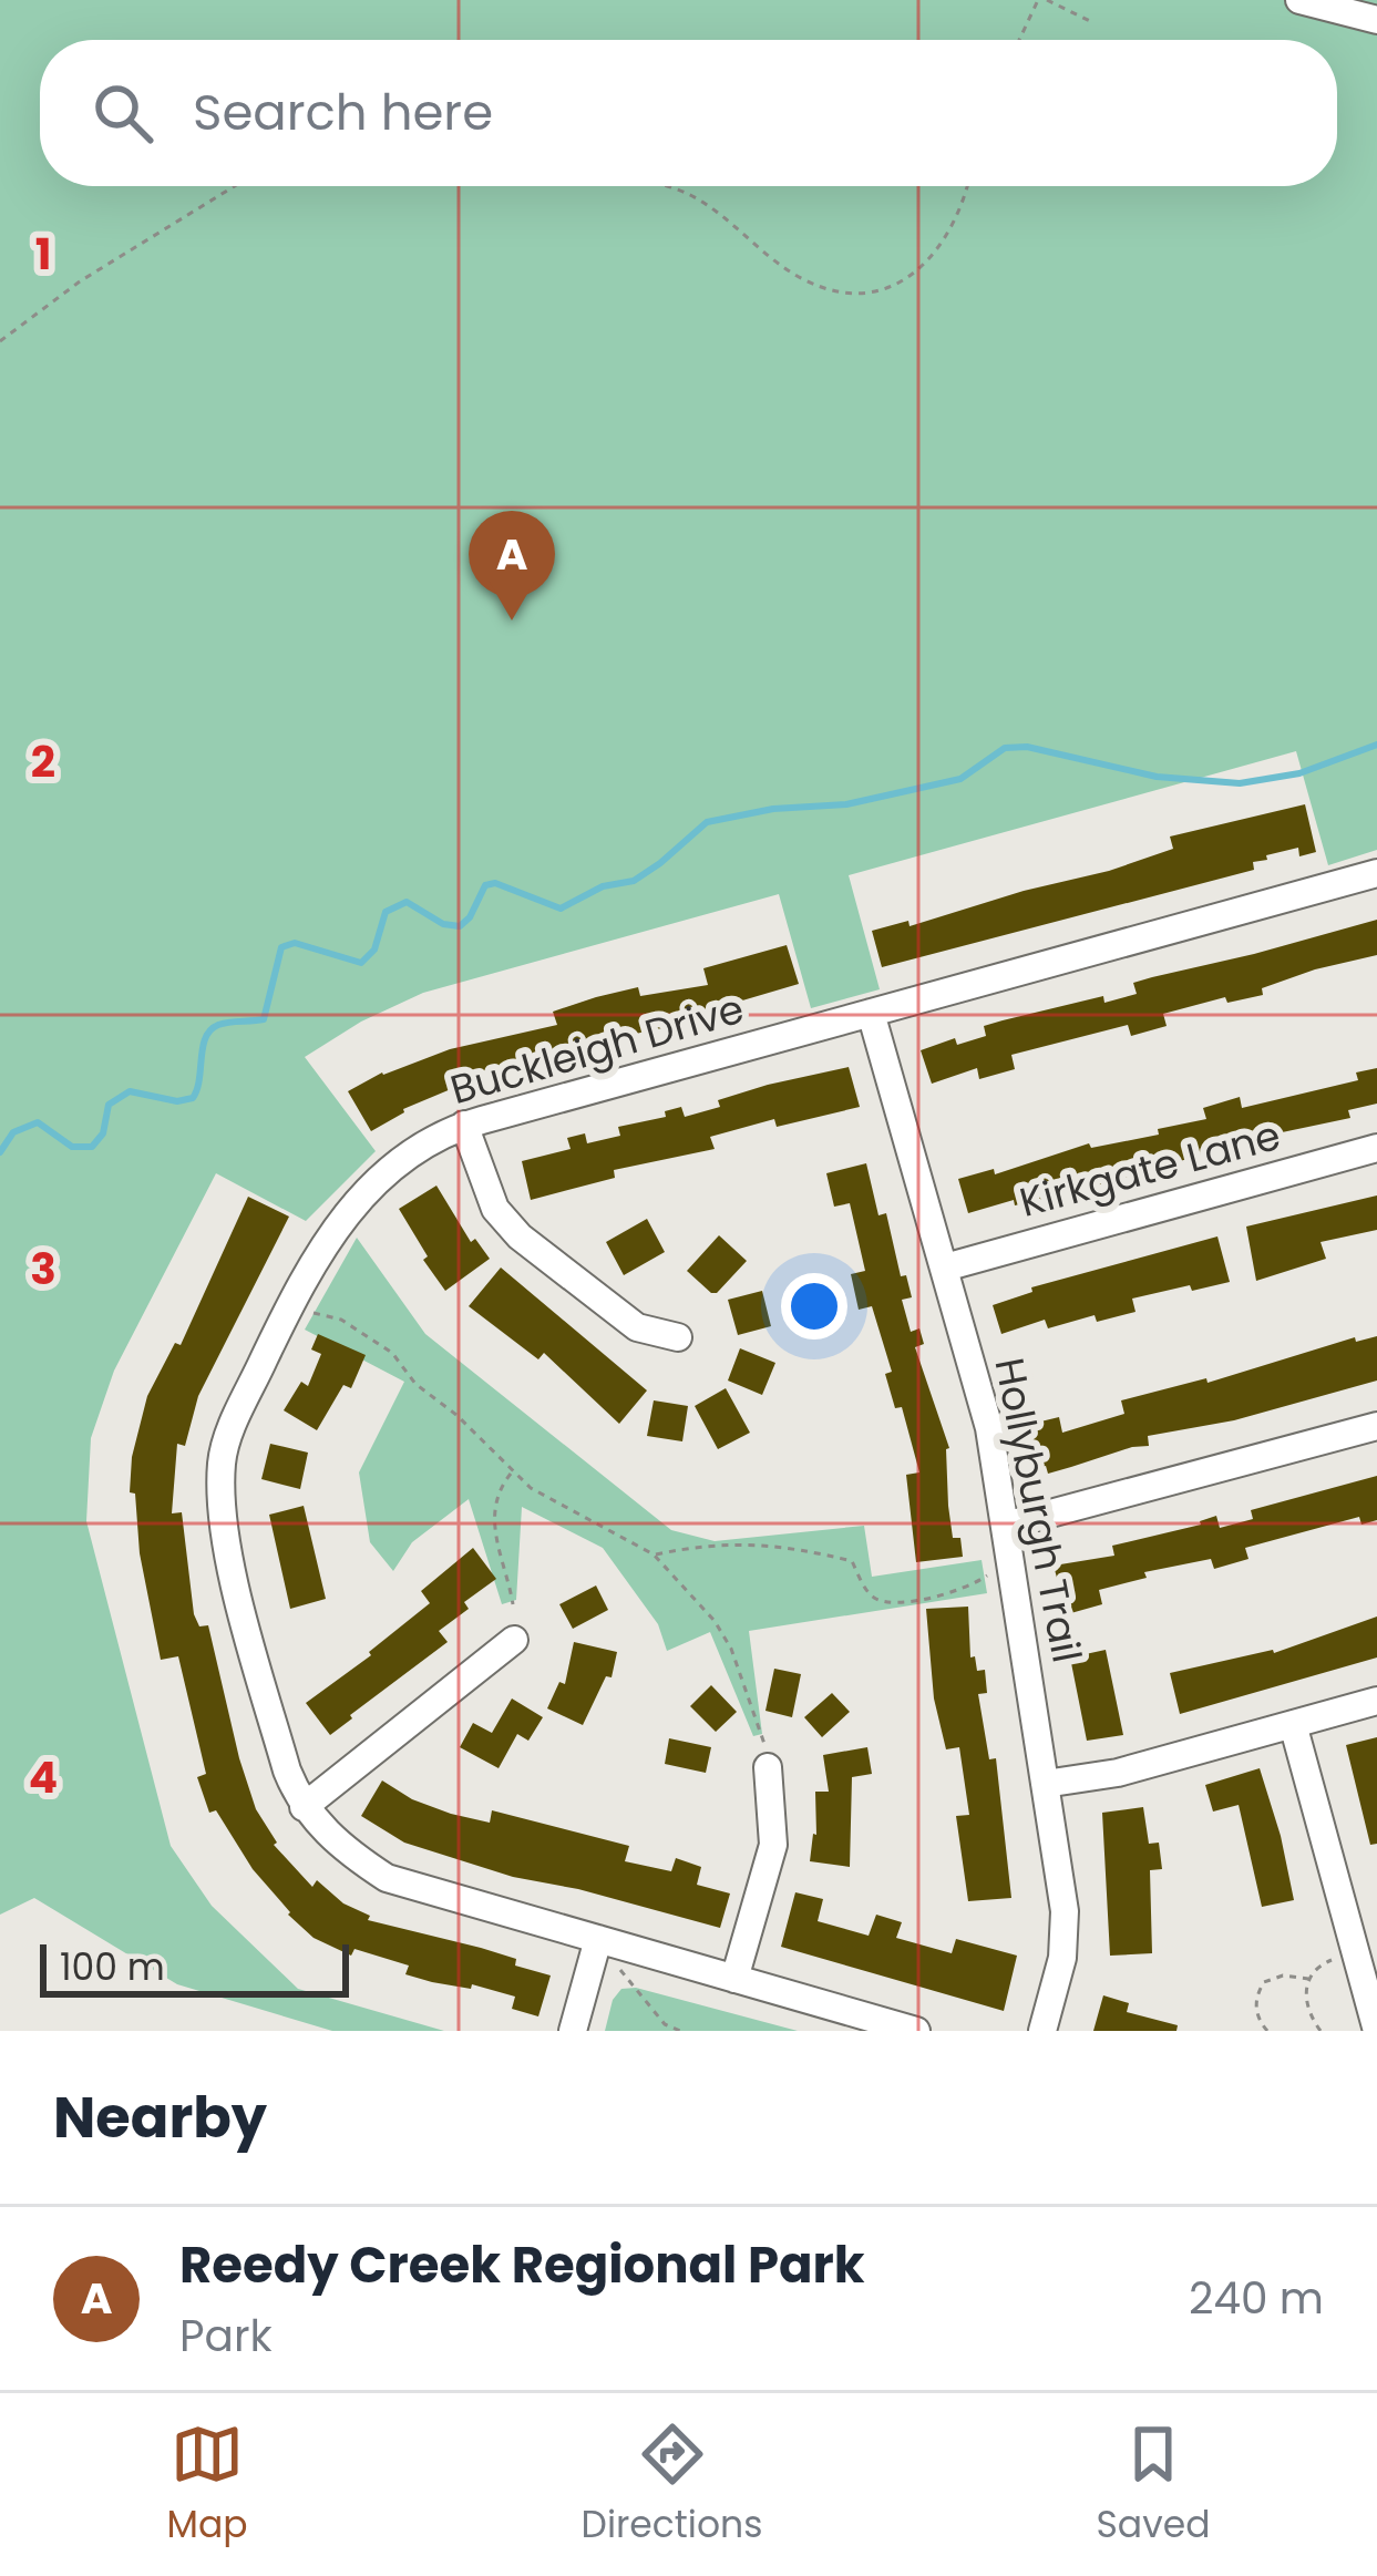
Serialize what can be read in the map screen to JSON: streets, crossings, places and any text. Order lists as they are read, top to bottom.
{
  "streets": {
    "street": ["Buckleigh Drive", "Kirkgate Lane", "Hollyburgh Trail"]
  },
  "crossings": [
    ["Buckleigh Drive", "Hollyburgh Trail"],
    ["Kirkgate Lane", "Hollyburgh Trail"]
  ],
  "scale_bar": "100 m",
  "page": {
    "search": "Search here",
    "pins": "A",
    "scale": "100 m",
    "heading": "Nearby",
    "list": [
      {
        "mark": "A",
        "name": "Reedy Creek Regional Park",
        "note": "Park",
        "value": "240 m"
      }
    ],
    "nav": ["Map", "Directions", "Saved"]
  },
  "grid": {
    "rows": [
      "1",
      "2",
      "3",
      "4"
    ]
  }
}
